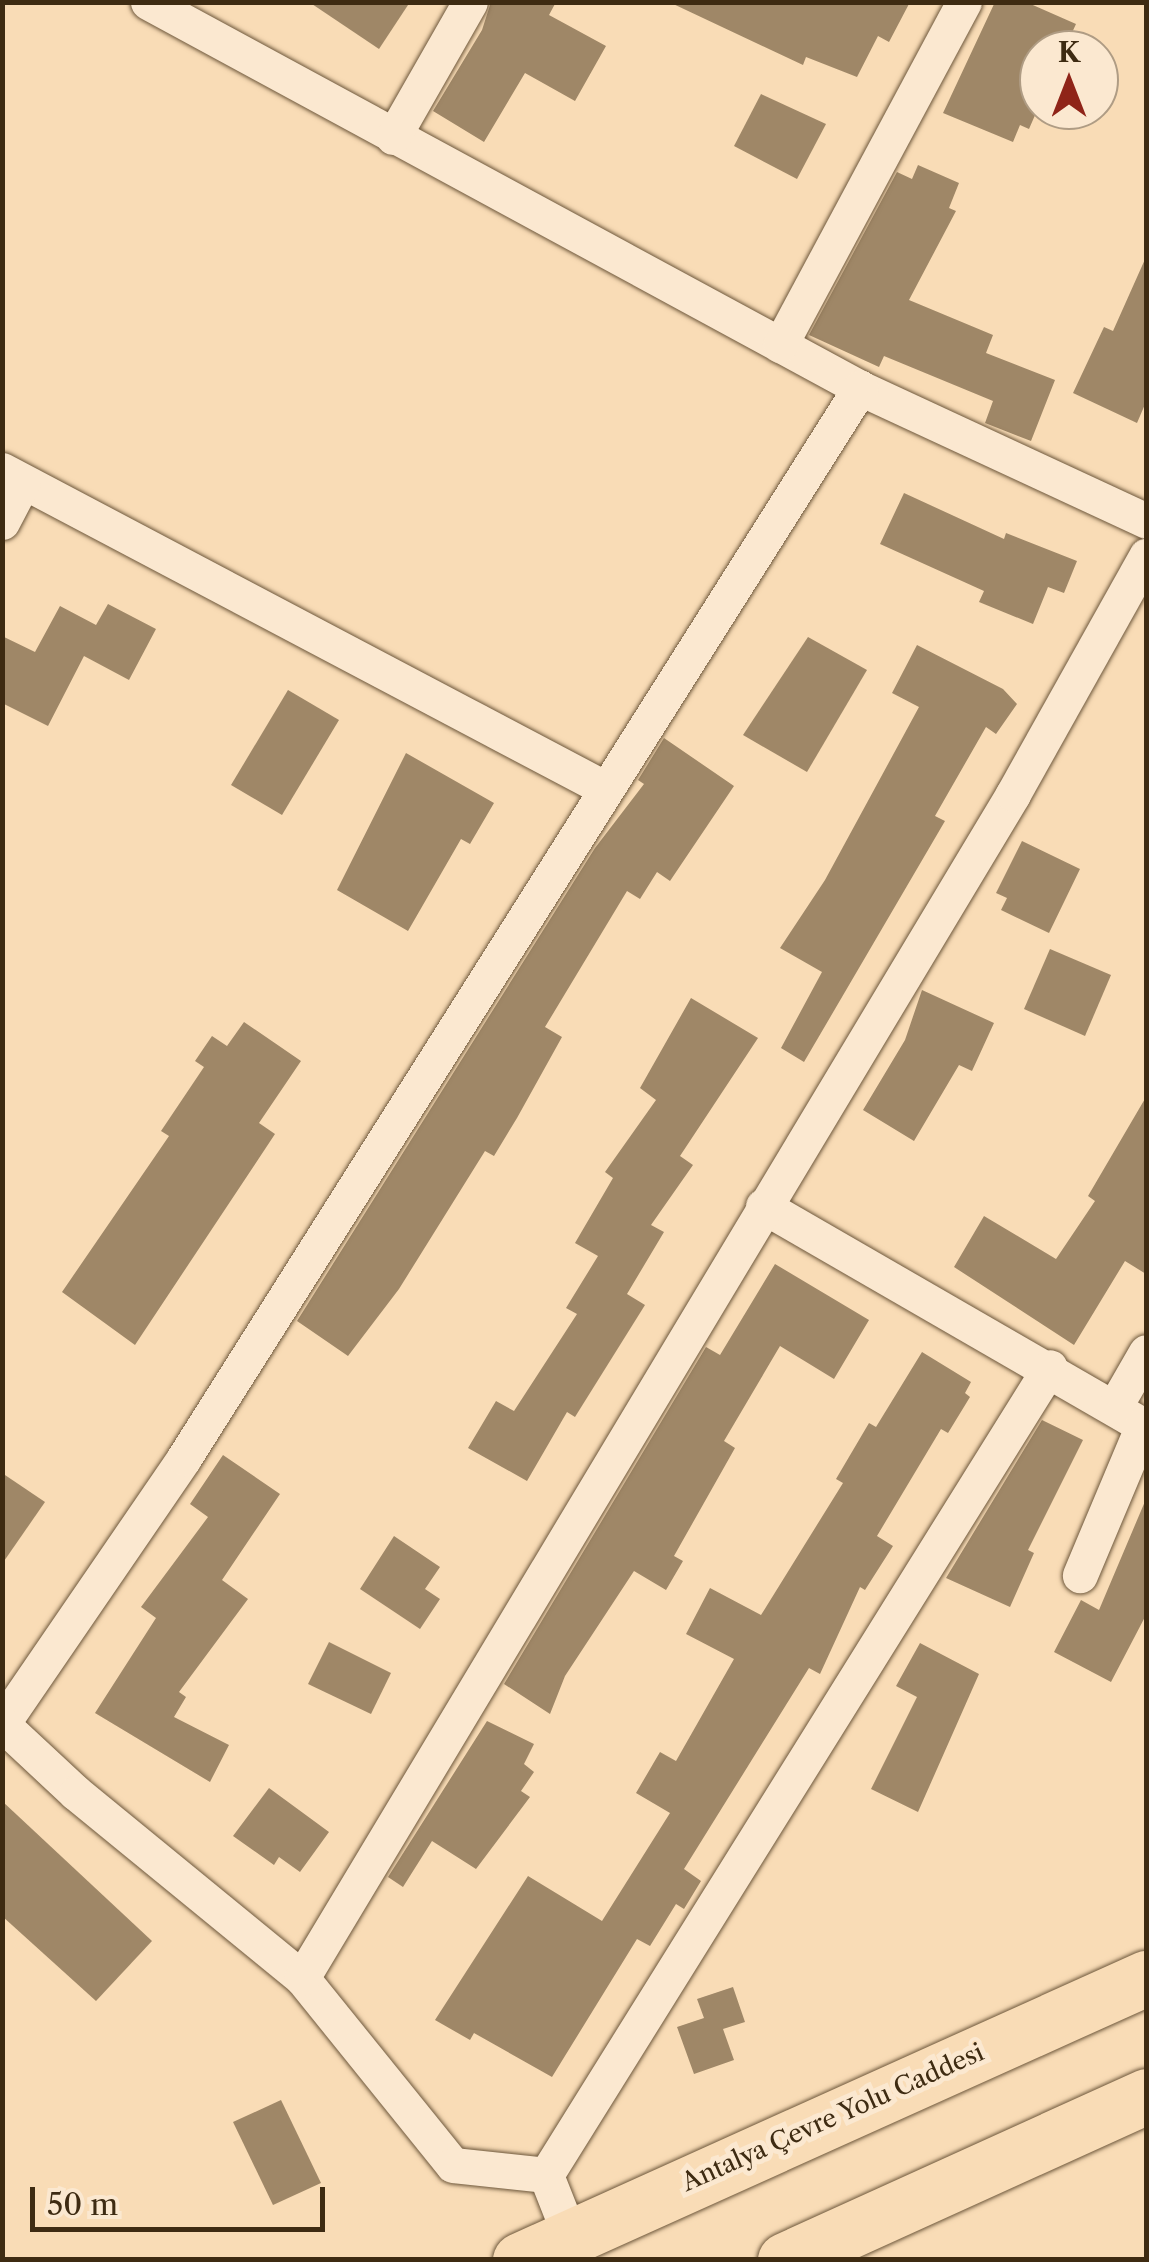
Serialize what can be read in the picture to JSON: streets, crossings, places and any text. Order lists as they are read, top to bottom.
{
  "streets": {
    "highway": ["Antalya Çevre Yolu Caddesi"]
  },
  "scale_bar": "50 m",
  "north": "top"
}
